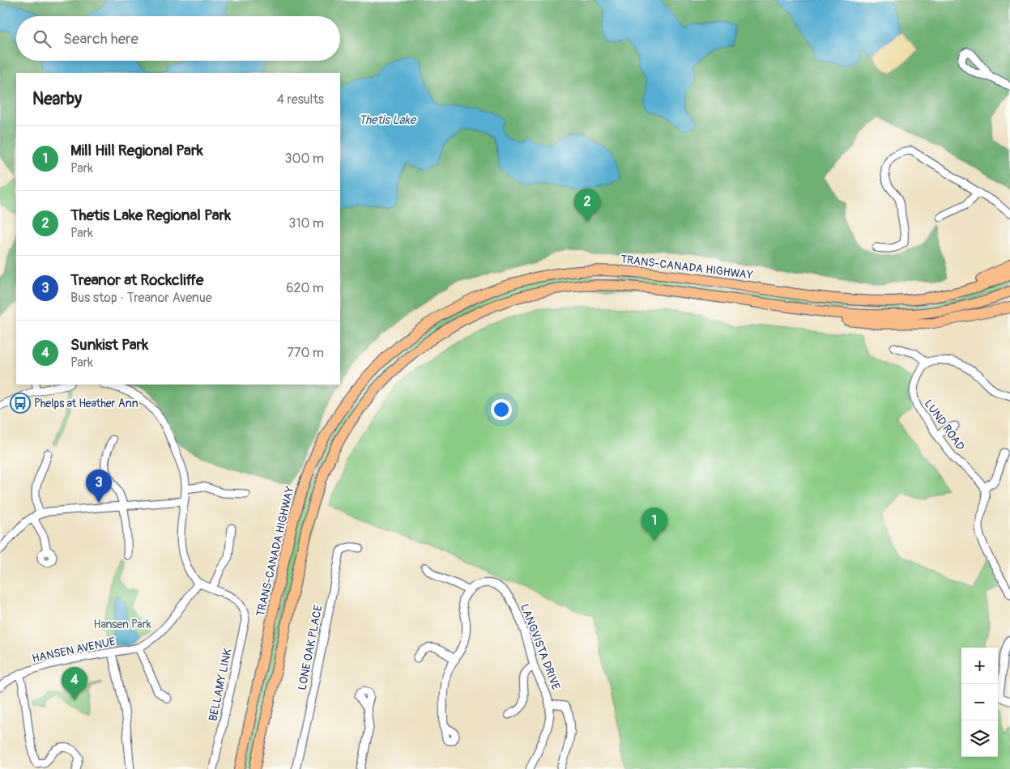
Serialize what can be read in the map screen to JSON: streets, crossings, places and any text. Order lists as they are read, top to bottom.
{
  "streets": {
    "highway": ["TRANS-CANADA HIGHWAY"],
    "street": [
      "LUND ROAD",
      "LANGVISTA DRIVE",
      "LONE OAK PLACE",
      "HANSEN AVENUE",
      "BELLAMY LINK"
    ]
  },
  "water": ["Thetis Lake"],
  "parks": ["Hansen Park"],
  "places": {
    "bus stop": ["Phelps at Heather Ann"]
  },
  "page": {
    "search": "Search here",
    "heading": ["Nearby", "4 results"],
    "list": [
      {
        "mark": "1",
        "name": "Mill Hill Regional Park",
        "note": "Park",
        "value": "300 m"
      },
      {
        "mark": "2",
        "name": "Thetis Lake Regional Park",
        "note": "Park",
        "value": "310 m"
      },
      {
        "mark": "3",
        "name": "Treanor at Rockcliffe",
        "note": "Bus stop · Treanor Avenue",
        "value": "620 m"
      },
      {
        "mark": "4",
        "name": "Sunkist Park",
        "note": "Park",
        "value": "770 m"
      }
    ],
    "pins": [
      "2",
      "3",
      "1",
      "4"
    ],
    "map_buttons": ["+", "−"]
  }
}
